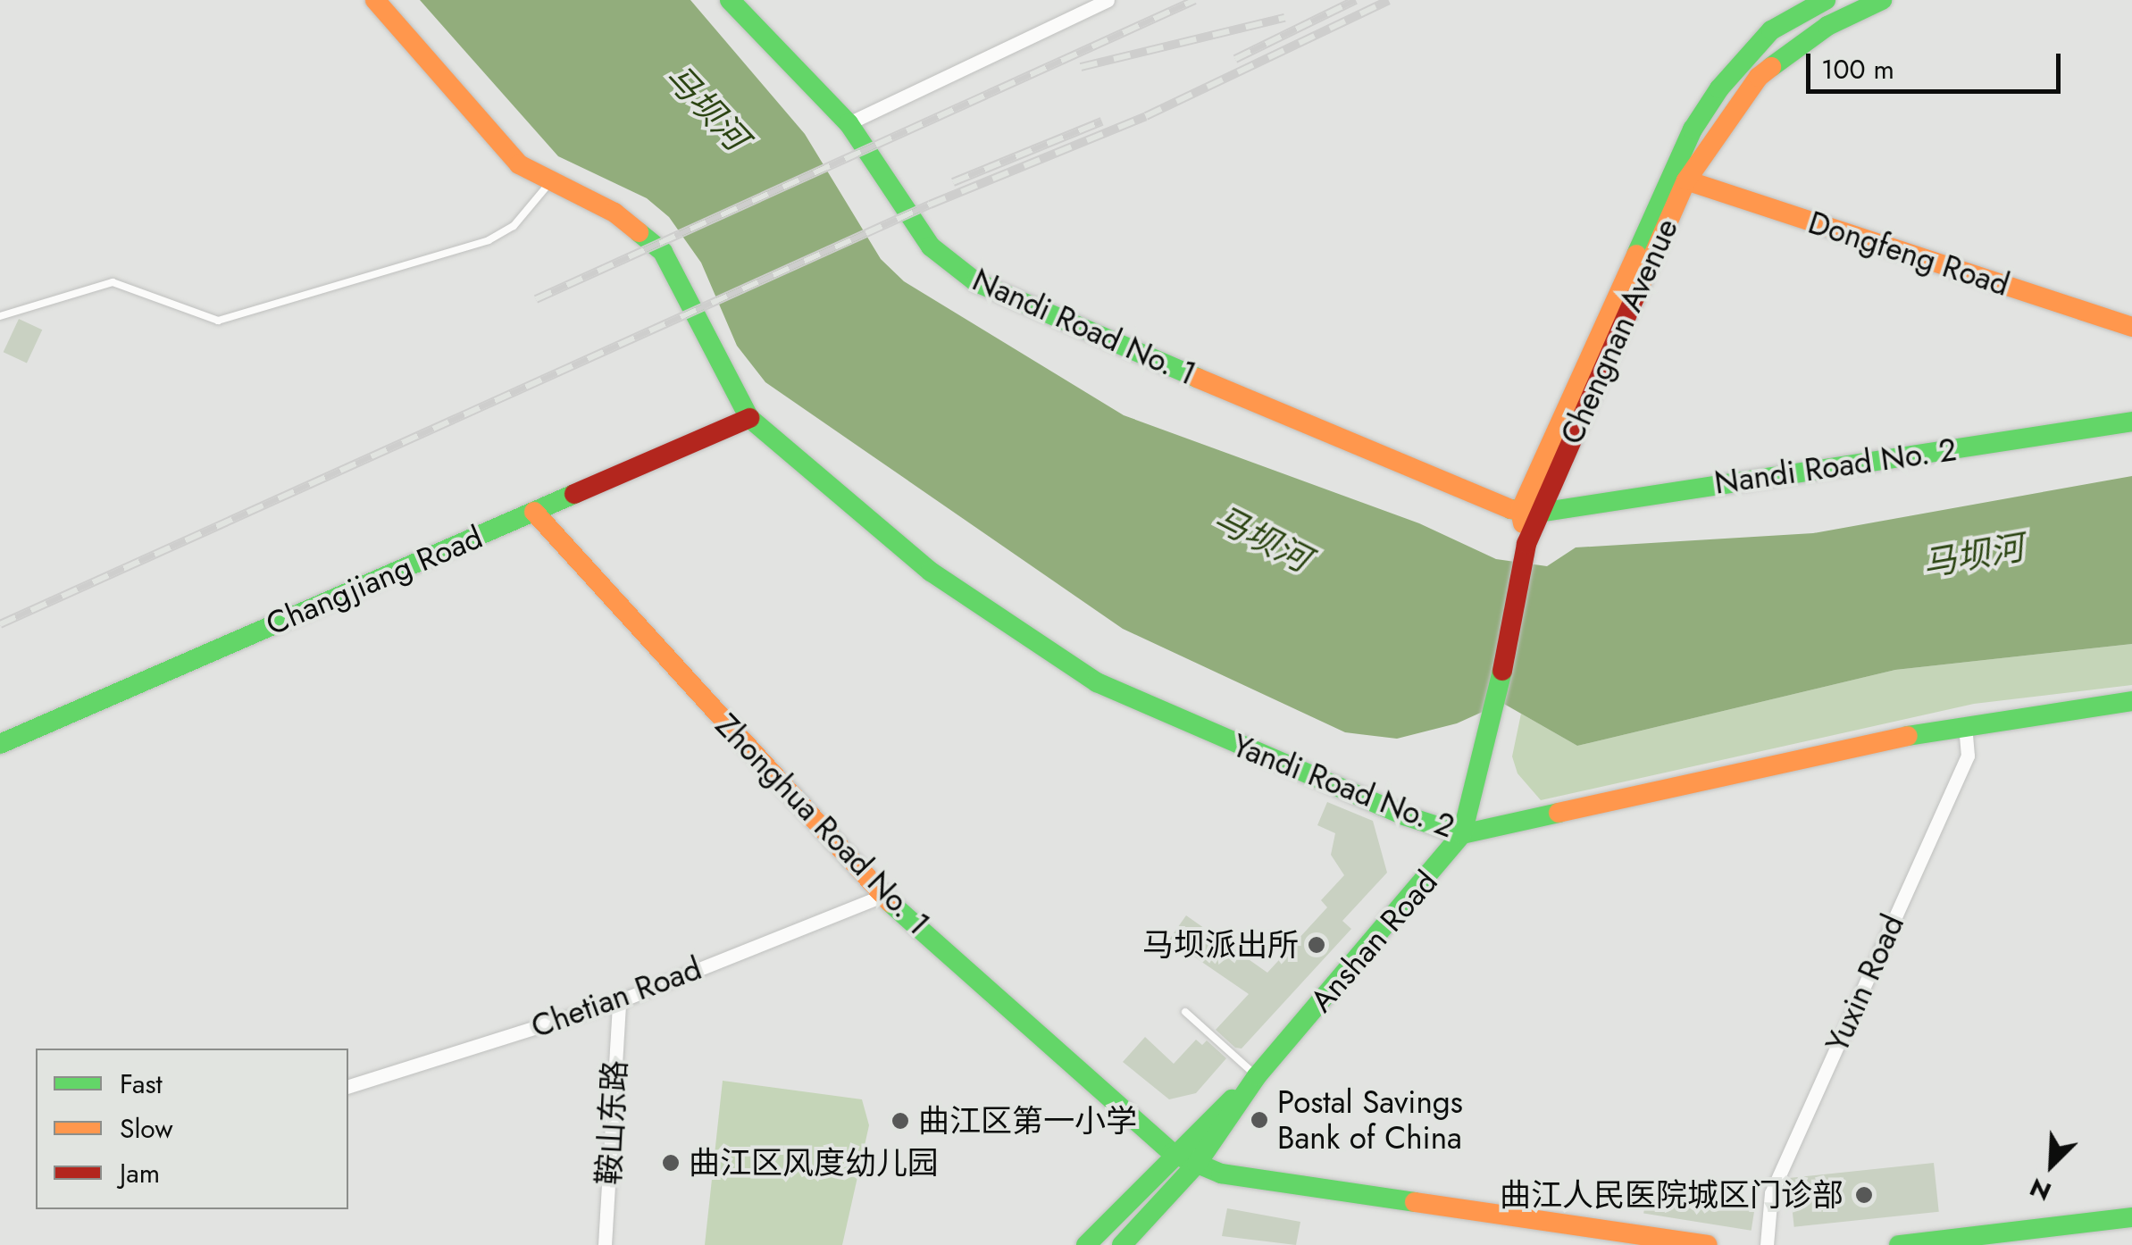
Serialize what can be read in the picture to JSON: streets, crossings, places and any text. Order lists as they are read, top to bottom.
{
  "streets": {
    "street": [
      "Dongfeng Road",
      "Nandi Road No. 1",
      "Chengnan Avenue",
      "Nandi Road No. 2",
      "Changjiang Road",
      "Yandi Road No. 2",
      "Zhonghua Road No. 1",
      "Anshan Road",
      "Yuxin Road",
      "Chetian Road",
      "鞍山东路"
    ]
  },
  "crossings": [
    ["Dongfeng Road", "Chengnan Avenue"],
    ["Nandi Road No. 1", "Chengnan Avenue"],
    ["Nandi Road No. 1", "Nandi Road No. 2"],
    ["Chengnan Avenue", "Nandi Road No. 2"],
    ["Chengnan Avenue", "Anshan Road"],
    ["Changjiang Road", "Yandi Road No. 2"],
    ["Changjiang Road", "Zhonghua Road No. 1"],
    ["Yandi Road No. 2", "Anshan Road"],
    ["Yandi Road No. 2", "Yuxin Road"],
    ["Zhonghua Road No. 1", "Anshan Road"],
    ["Zhonghua Road No. 1", "Chetian Road"],
    ["Chetian Road", "鞍山东路"]
  ],
  "water": ["马坝河"],
  "places": [
    "马坝派出所",
    "Postal Savings Bank of China",
    "曲江区第一小学",
    "曲江区风度幼儿园",
    "曲江人民医院城区门诊部"
  ],
  "legend": ["Fast", "Slow", "Jam"],
  "scale_bar": "100 m",
  "north": "bottom left"
}
